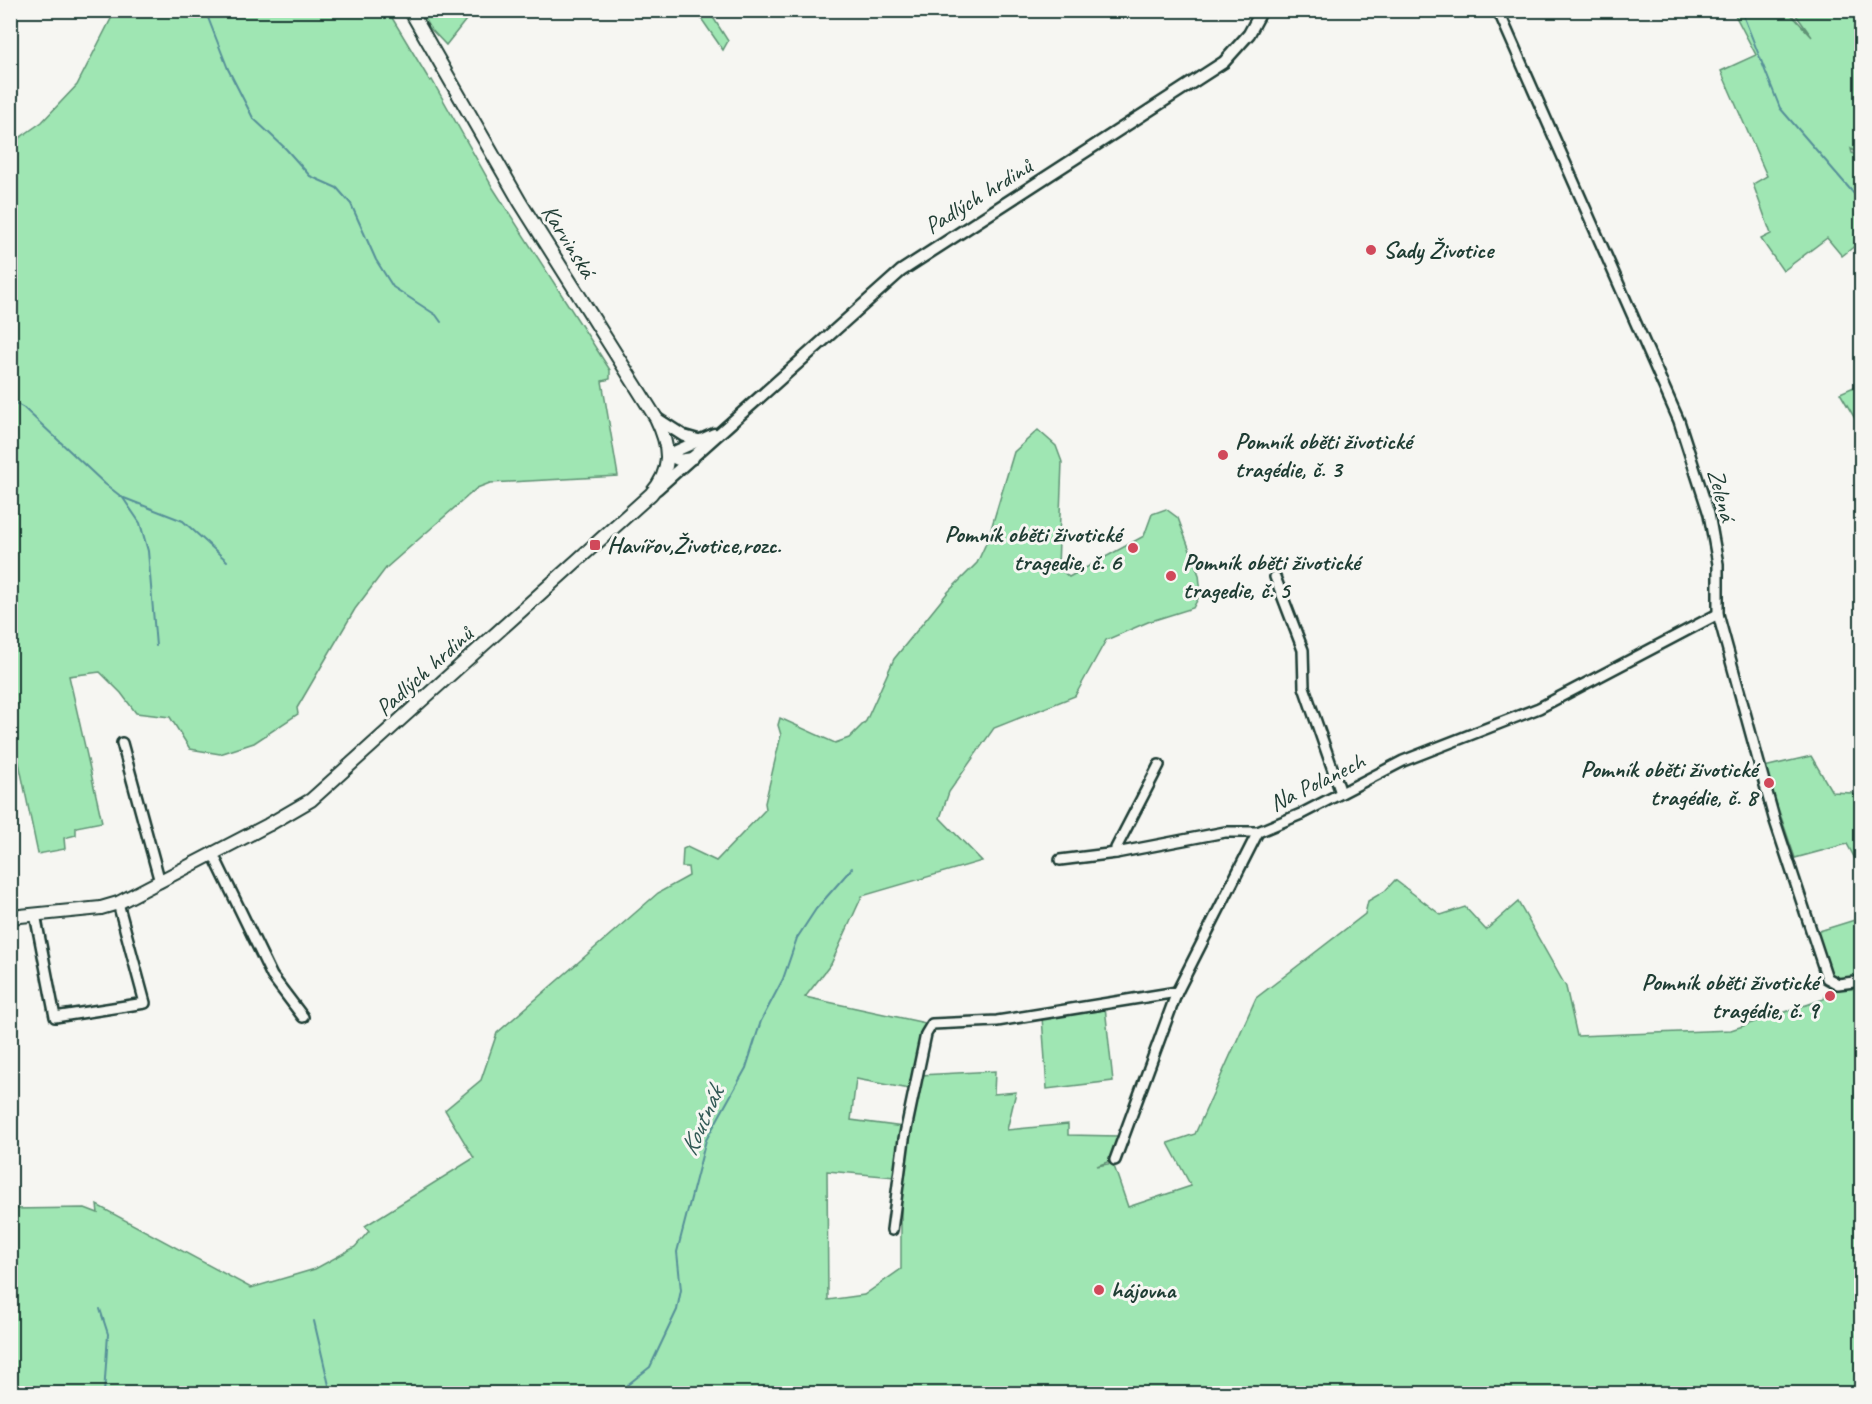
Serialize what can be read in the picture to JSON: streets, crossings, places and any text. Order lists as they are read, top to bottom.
{
  "streets": {
    "main road": ["Padlých hrdinů", "Karvinská"],
    "street": ["Zelená", "Na Polanech"]
  },
  "crossings": [
    ["Padlých hrdinů", "Karvinská"],
    ["Zelená", "Na Polanech"]
  ],
  "water": ["Koutnák"],
  "places": {
    "other": [
      "Sady Životice",
      "Pomník oběti životické tragédie, č. 3",
      "Pomník oběti životické tragedie, č. 6",
      "Pomník oběti životické tragedie, č. 5",
      "Pomník oběti životické tragédie, č. 8",
      "Pomník oběti životické tragédie, č. 9",
      "hájovna"
    ],
    "transit": ["Havířov,Životice,rozc."]
  }
}
